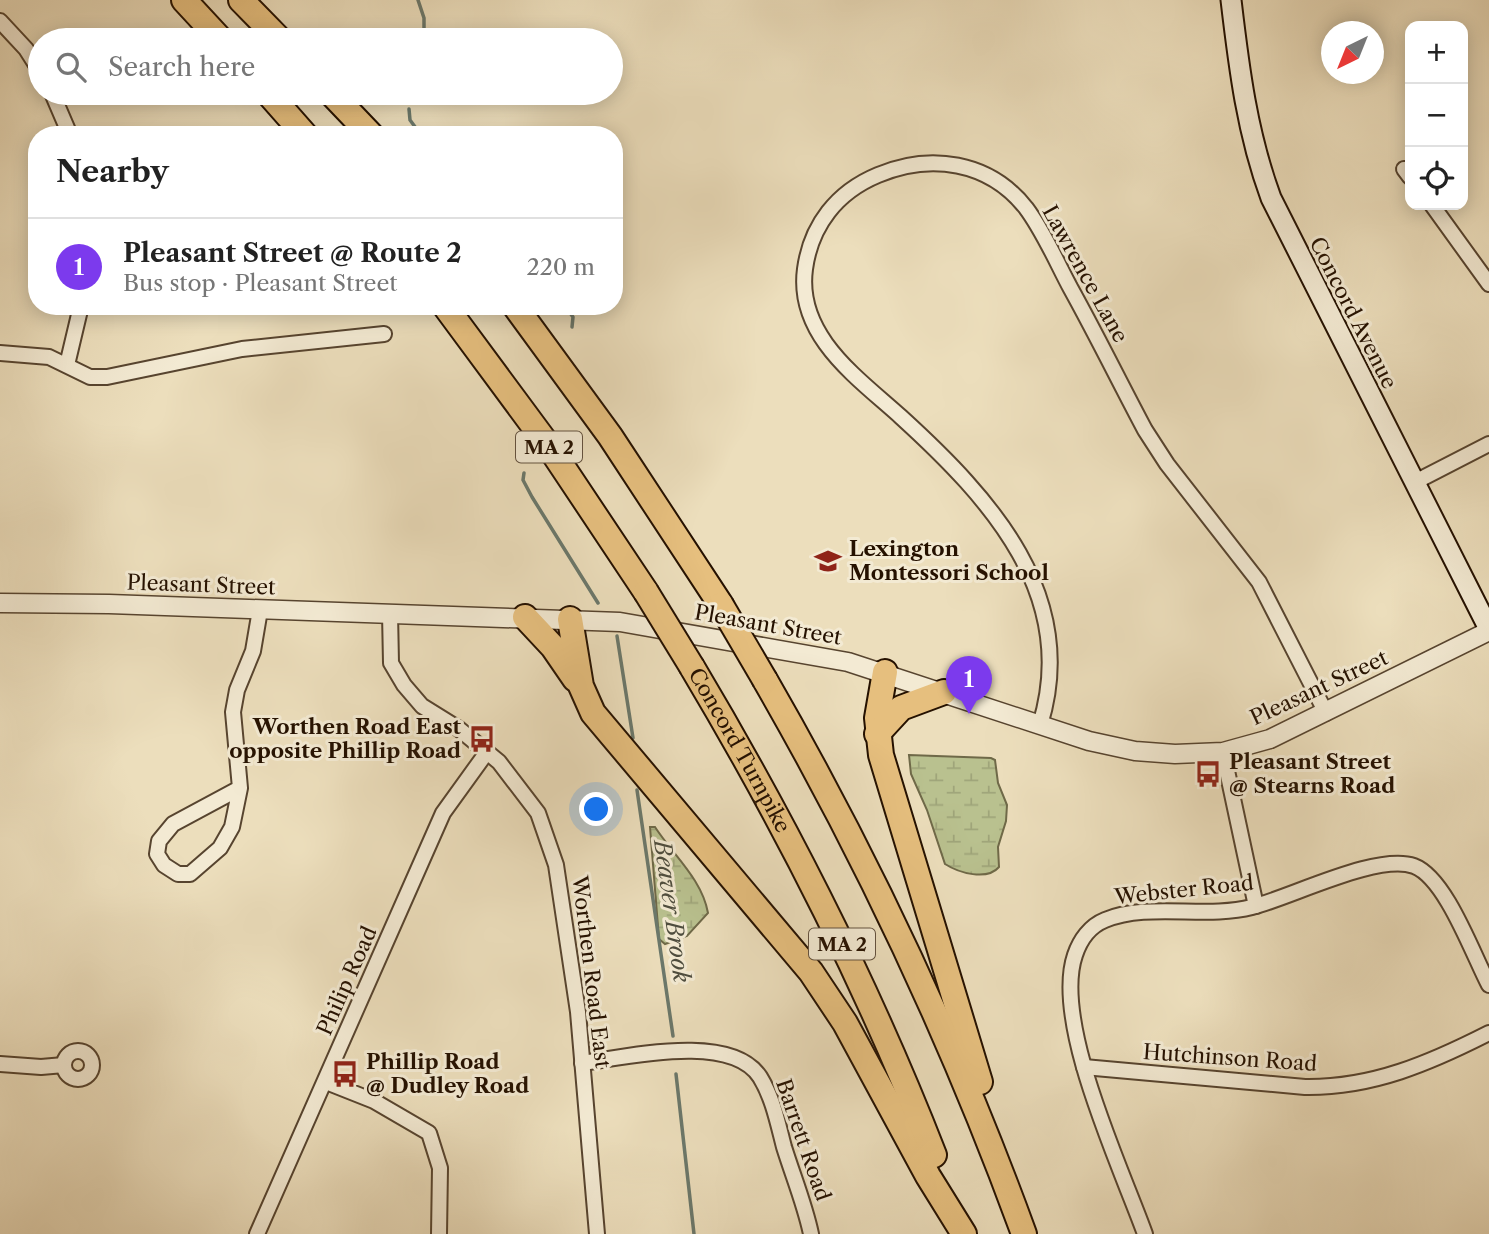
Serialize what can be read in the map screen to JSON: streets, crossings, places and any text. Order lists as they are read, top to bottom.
{
  "streets": {
    "highway": ["MA 2", "Concord Turnpike"],
    "main road": ["Concord Avenue"],
    "street": [
      "Lawrence Lane",
      "Pleasant Street",
      "Webster Road",
      "Worthen Road East",
      "Philip Road",
      "Hutchinson Road",
      "Barrett Road"
    ]
  },
  "crossings": [
    ["Lawrence Lane", "Pleasant Street"],
    ["Concord Avenue", "Pleasant Street"],
    ["Pleasant Street", "Worthen Road East"],
    ["Webster Road", "Hutchinson Road"],
    ["Worthen Road East", "Philip Road"],
    ["Worthen Road East", "Barrett Road"]
  ],
  "water": ["Beaver Brook"],
  "places": {
    "school or university": ["Lexington Montessori School"],
    "bus stop": ["Worthen Road East opposite Phillip Road", "Pleasant Street @ Stearns Road", "Phillip Road @ Dudley Road"]
  },
  "north": "bottom left",
  "page": {
    "map_buttons": ["+", "−"],
    "search": "Search here",
    "heading": "Nearby",
    "list": [
      {
        "mark": "1",
        "name": "Pleasant Street @ Route 2",
        "note": "Bus stop · Pleasant Street",
        "value": "220 m"
      }
    ],
    "pins": "1"
  }
}
